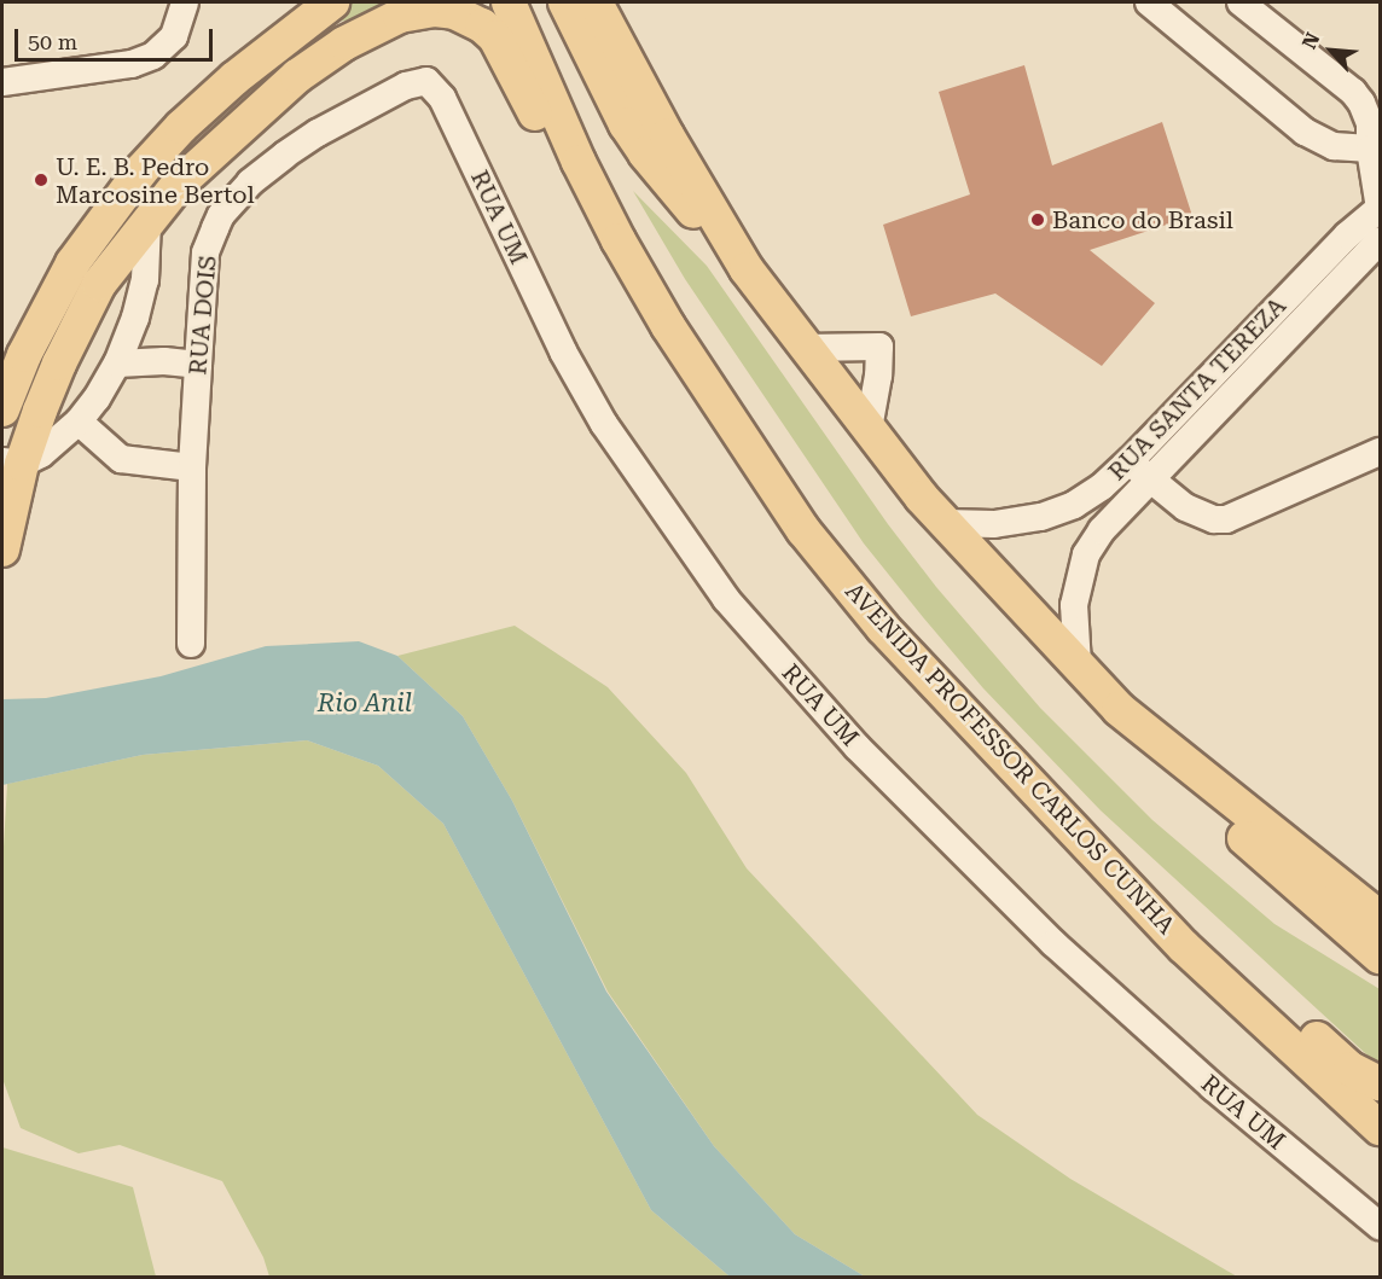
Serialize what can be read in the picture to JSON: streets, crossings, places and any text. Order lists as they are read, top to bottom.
{
  "streets": {
    "main road": ["AVENIDA PROFESSOR CARLOS CUNHA"],
    "street": ["RUA UM", "RUA DOIS", "RUA SANTA TEREZA"]
  },
  "crossings": [
    ["RUA UM", "RUA DOIS"]
  ],
  "water": ["Rio Anil"],
  "places": ["U. E. B. Pedro Marcosine Bertol", "Banco do Brasil"],
  "scale_bar": "50 m",
  "north": "top left"
}
